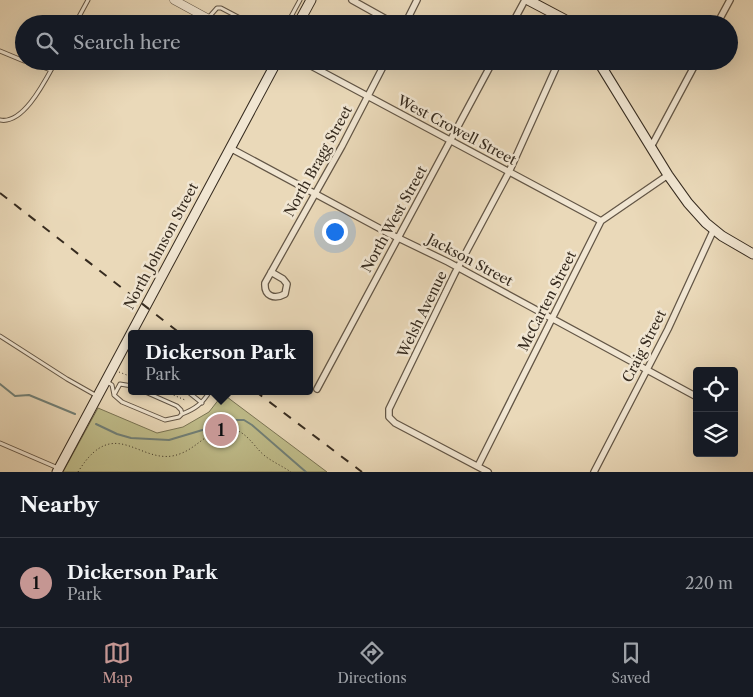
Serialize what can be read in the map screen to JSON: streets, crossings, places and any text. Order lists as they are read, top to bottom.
{
  "streets": {
    "main road": ["North Johnson Street"],
    "street": [
      "West Crowell Street",
      "North Bragg Street",
      "North West Street",
      "Jackson Street",
      "McCarten Street",
      "Welsh Avenue",
      "Craig Street"
    ]
  },
  "crossings": [
    ["West Crowell Street", "North Bragg Street"],
    ["West Crowell Street", "North West Street"],
    ["West Crowell Street", "McCarten Street"],
    ["West Crowell Street", "Welsh Avenue"],
    ["North Bragg Street", "Jackson Street"],
    ["North West Street", "Jackson Street"],
    ["North Johnson Street", "Jackson Street"],
    ["Jackson Street", "McCarten Street"],
    ["Jackson Street", "Welsh Avenue"],
    ["Jackson Street", "Craig Street"],
    ["McCarten Street", "Welsh Avenue"]
  ],
  "page": {
    "search": "Search here",
    "popup": ["Dickerson Park", "Park"],
    "pins": "1",
    "heading": "Nearby",
    "list": [
      {
        "mark": "1",
        "name": "Dickerson Park",
        "note": "Park",
        "value": "220 m"
      }
    ],
    "nav": ["Map", "Directions", "Saved"]
  }
}
